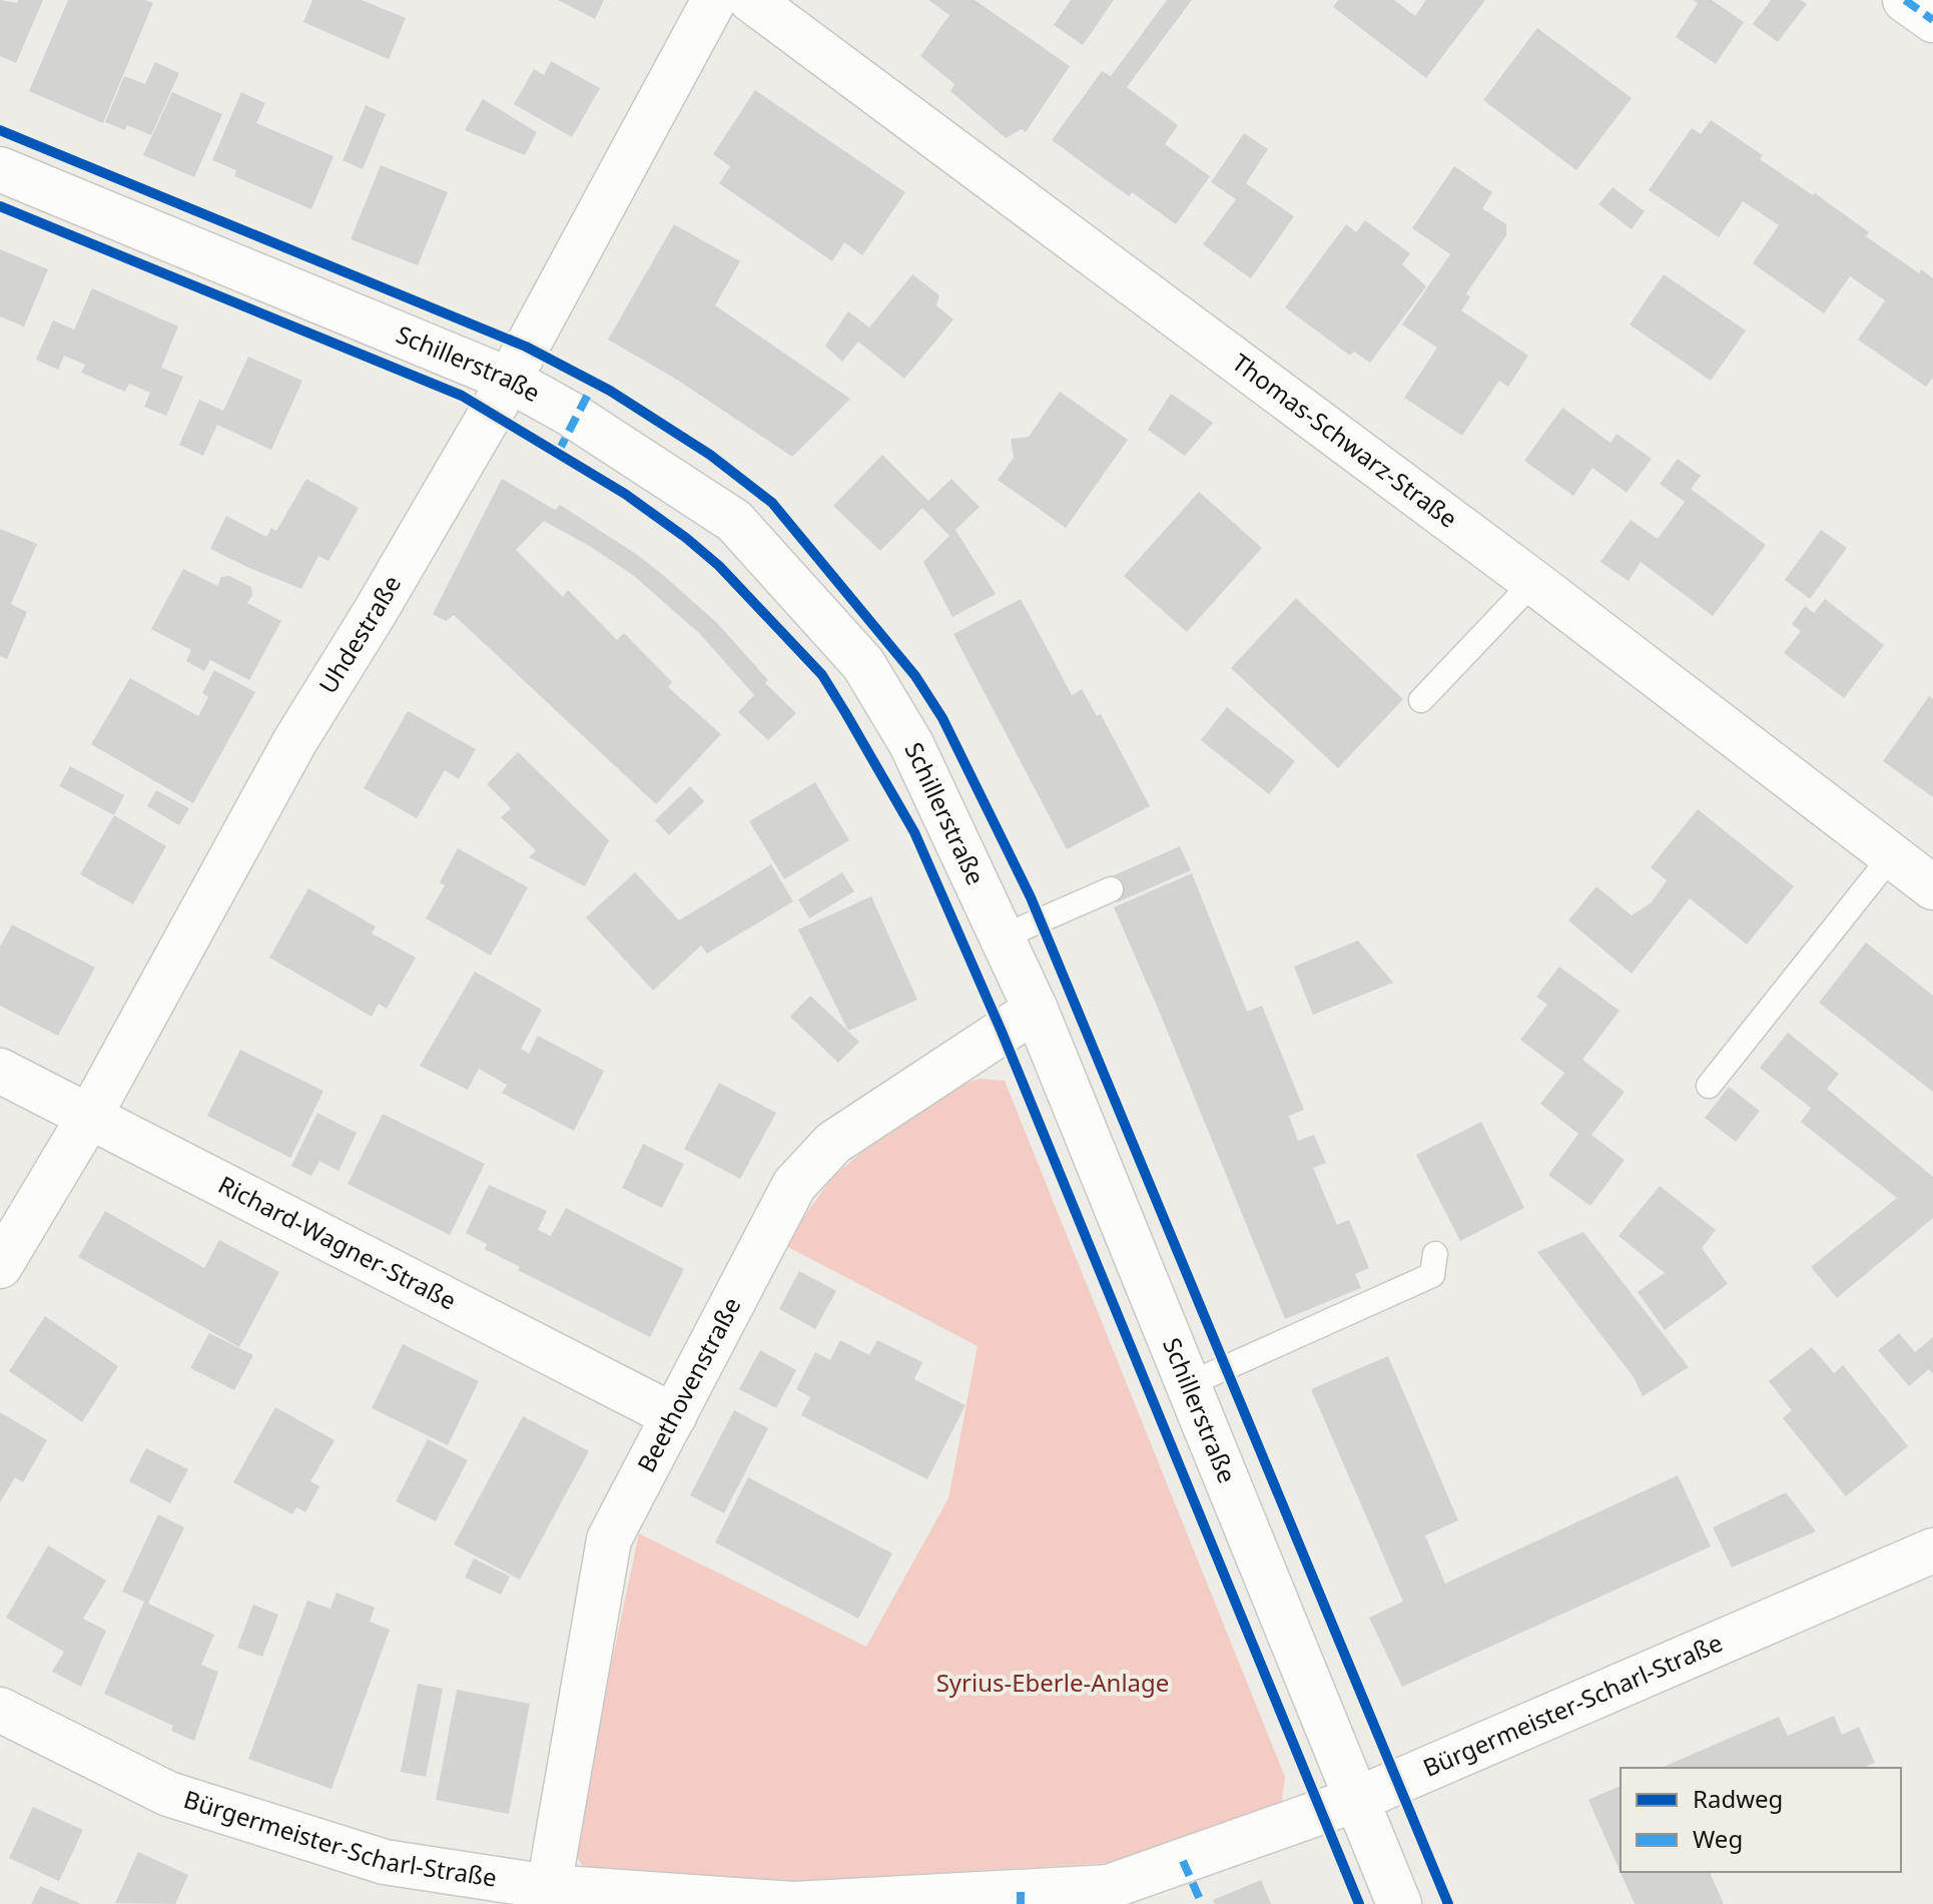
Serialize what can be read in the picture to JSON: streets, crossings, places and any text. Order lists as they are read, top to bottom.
{
  "streets": {
    "street": [
      "Schillerstraße",
      "Thomas-Schwarz-Straße",
      "Uhdestraße",
      "Richard-Wagner-Straße",
      "Beethovenstraße",
      "Bürgermeister-Scharl-Straße"
    ]
  },
  "crossings": [
    ["Schillerstraße", "Uhdestraße"],
    ["Schillerstraße", "Beethovenstraße"],
    ["Schillerstraße", "Bürgermeister-Scharl-Straße"],
    ["Uhdestraße", "Richard-Wagner-Straße"],
    ["Richard-Wagner-Straße", "Beethovenstraße"],
    ["Beethovenstraße", "Bürgermeister-Scharl-Straße"]
  ],
  "parks": ["Syrius-Eberle-Anlage"],
  "legend": ["Radweg", "Weg"]
}
